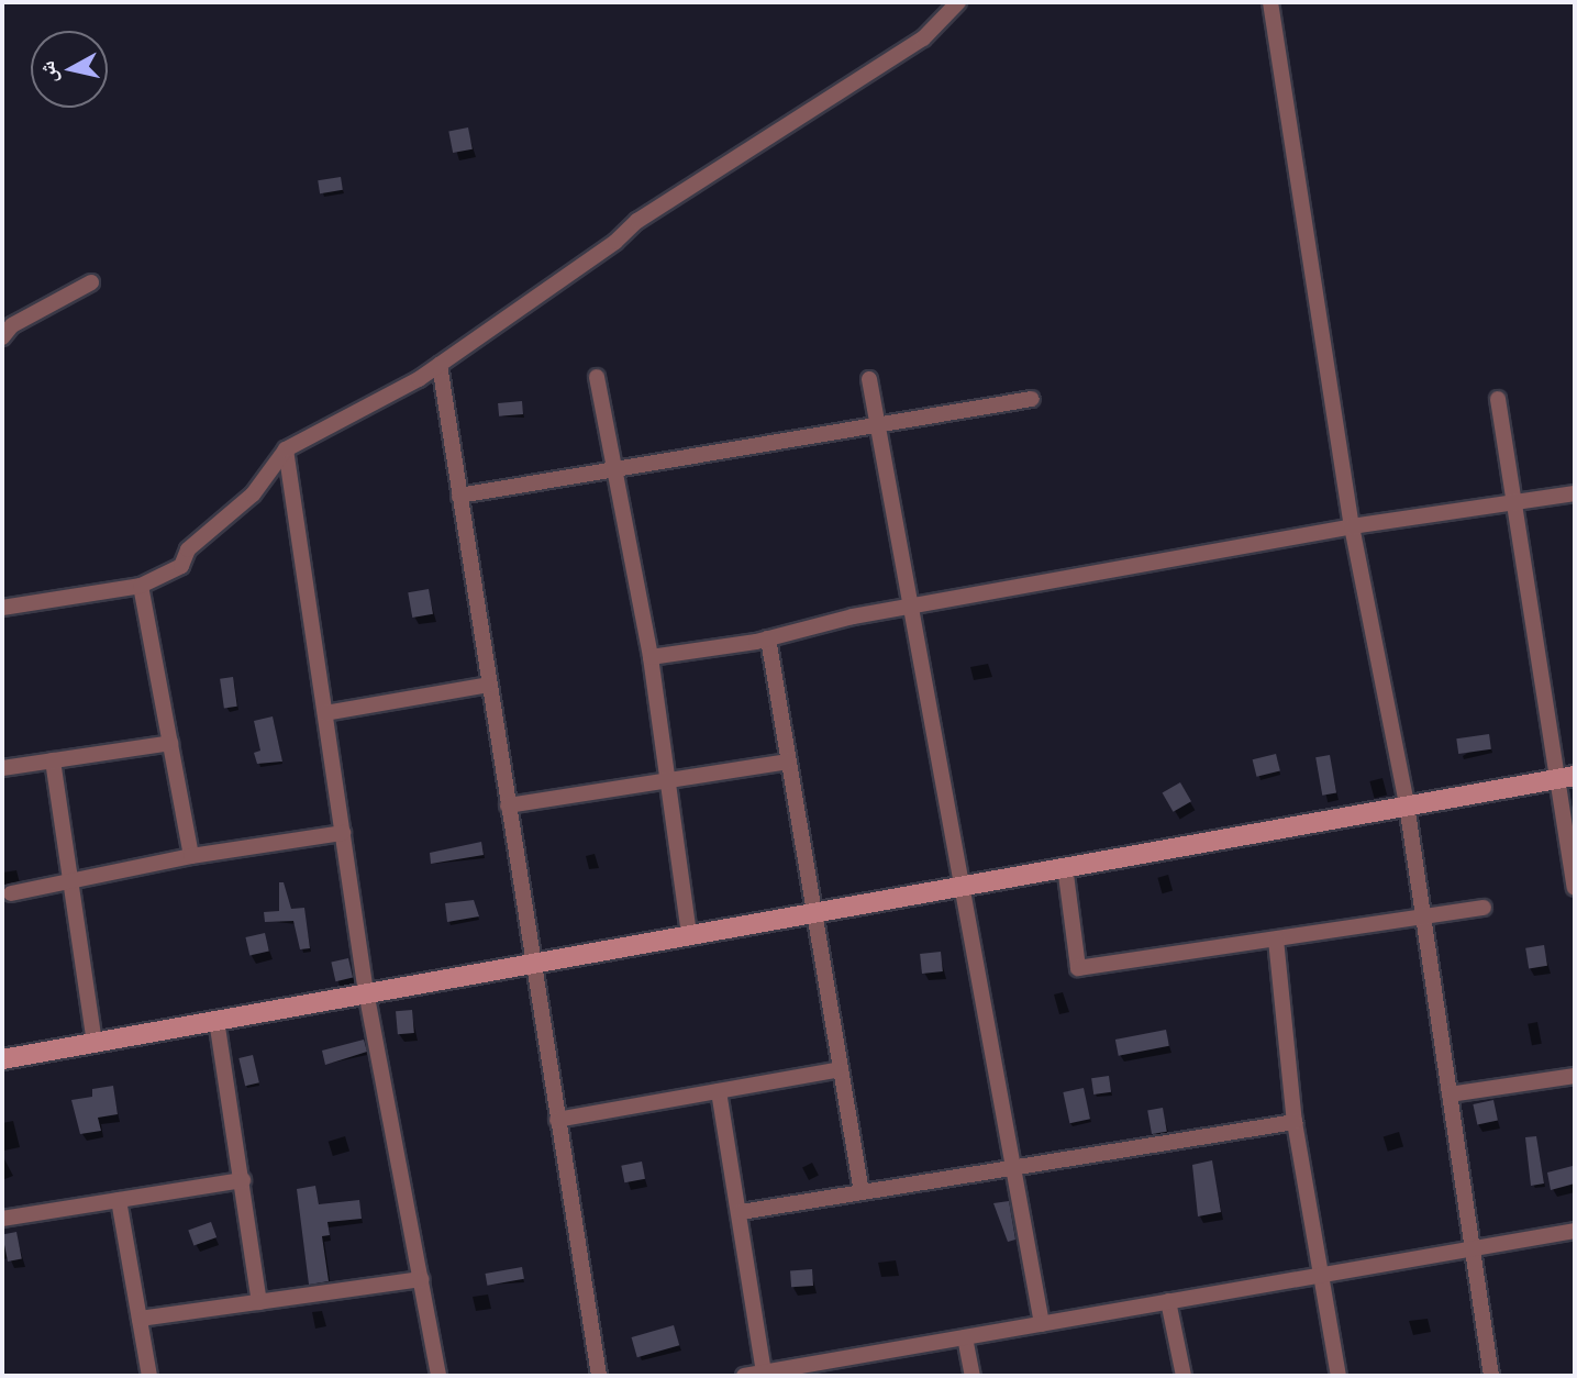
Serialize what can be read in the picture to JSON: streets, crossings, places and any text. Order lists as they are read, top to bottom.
{
  "north": "left"
}
